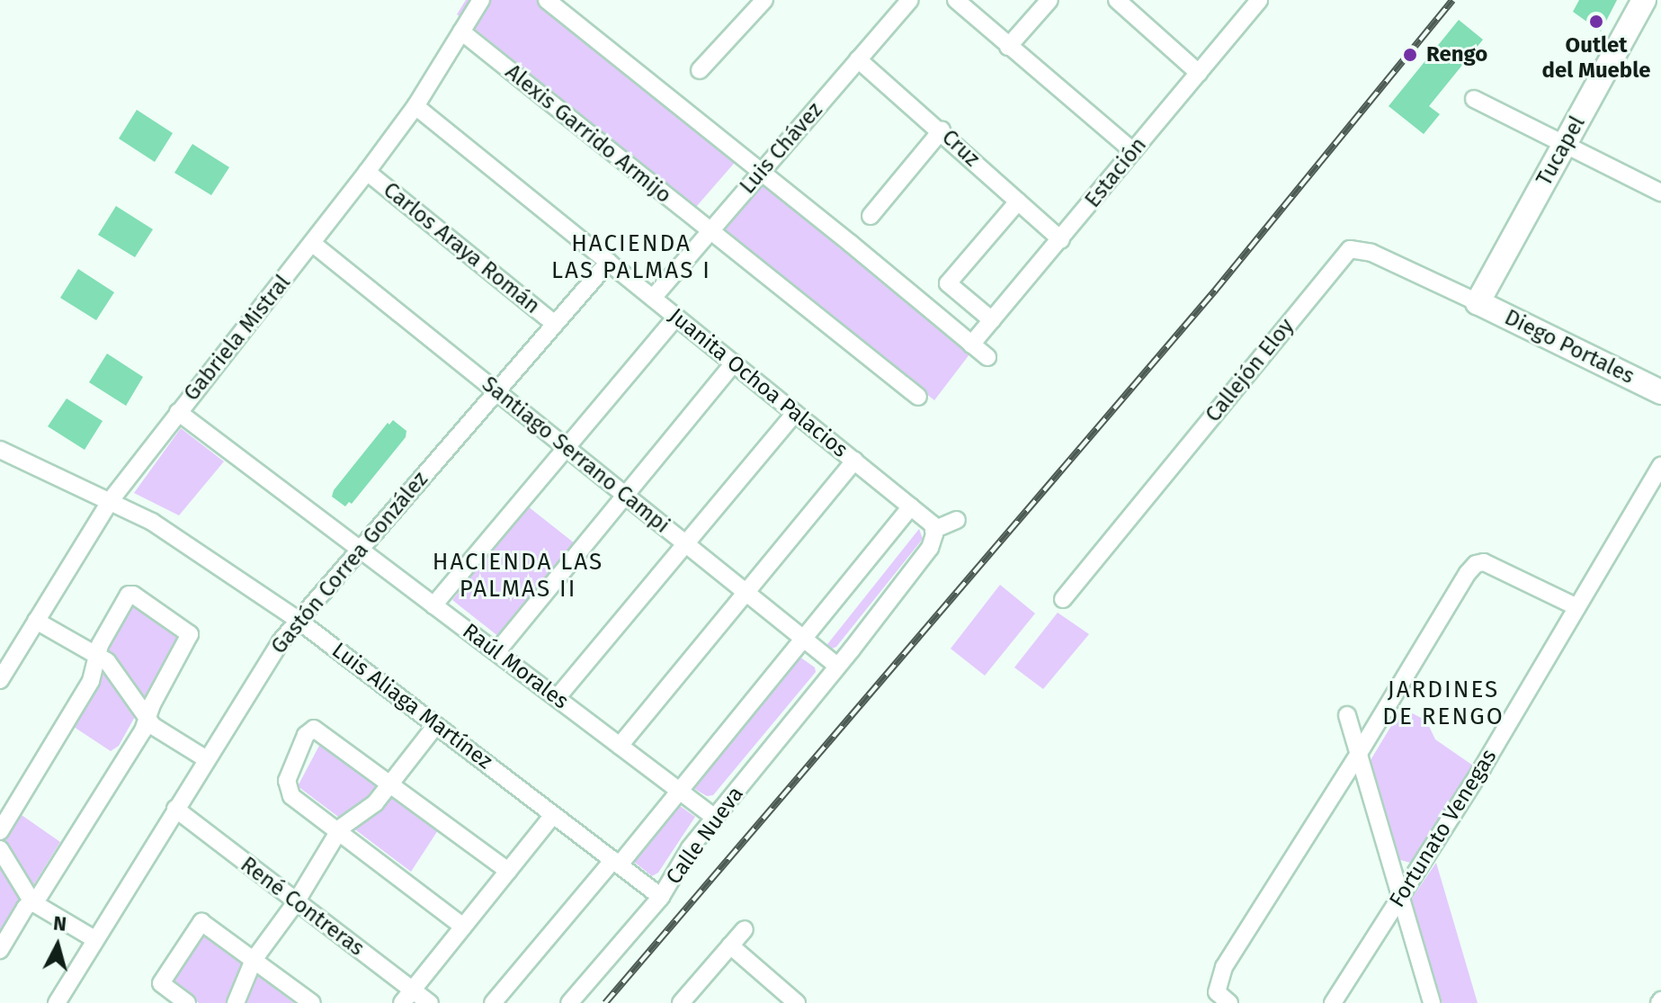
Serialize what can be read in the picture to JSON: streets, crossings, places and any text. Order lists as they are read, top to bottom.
{
  "streets": {
    "street": [
      "Alexis Garrido Armijo",
      "Luis Chávez",
      "Cruz",
      "Tucapel",
      "Estación",
      "Carlos Araya Román",
      "Gabriela Mistral",
      "Diego Portales",
      "Callejón Eloy",
      "Juanita Ochoa Palacios",
      "Santiago Serrano Campi",
      "Gastón Correa González",
      "Raúl Morales",
      "Luis Aliaga Martínez",
      "Fortunato Venegas",
      "Calle Nueva",
      "René Contreras"
    ]
  },
  "crossings": [
    ["Alexis Garrido Armijo", "Luis Chávez"],
    ["Alexis Garrido Armijo", "Gabriela Mistral"],
    ["Luis Chávez", "Cruz"],
    ["Luis Chávez", "Juanita Ochoa Palacios"],
    ["Cruz", "Estación"],
    ["Tucapel", "Diego Portales"],
    ["Tucapel", "Callejón Eloy"],
    ["Carlos Araya Román", "Gabriela Mistral"],
    ["Carlos Araya Román", "Gastón Correa González"],
    ["Gabriela Mistral", "Juanita Ochoa Palacios"],
    ["Gabriela Mistral", "Santiago Serrano Campi"],
    ["Gabriela Mistral", "Raúl Morales"],
    ["Gabriela Mistral", "Luis Aliaga Martínez"],
    ["Diego Portales", "Callejón Eloy"],
    ["Juanita Ochoa Palacios", "Gastón Correa González"],
    ["Juanita Ochoa Palacios", "Calle Nueva"],
    ["Santiago Serrano Campi", "Gastón Correa González"],
    ["Santiago Serrano Campi", "Calle Nueva"],
    ["Gastón Correa González", "Raúl Morales"],
    ["Gastón Correa González", "Luis Aliaga Martínez"],
    ["Gastón Correa González", "René Contreras"],
    ["Raúl Morales", "Calle Nueva"],
    ["Luis Aliaga Martínez", "Calle Nueva"]
  ],
  "districts": ["HACIENDA LAS PALMAS I", "HACIENDA LAS PALMAS II", "JARDINES DE RENGO"],
  "places": ["Outlet del Mueble", "Rengo"],
  "north": "top"
}
